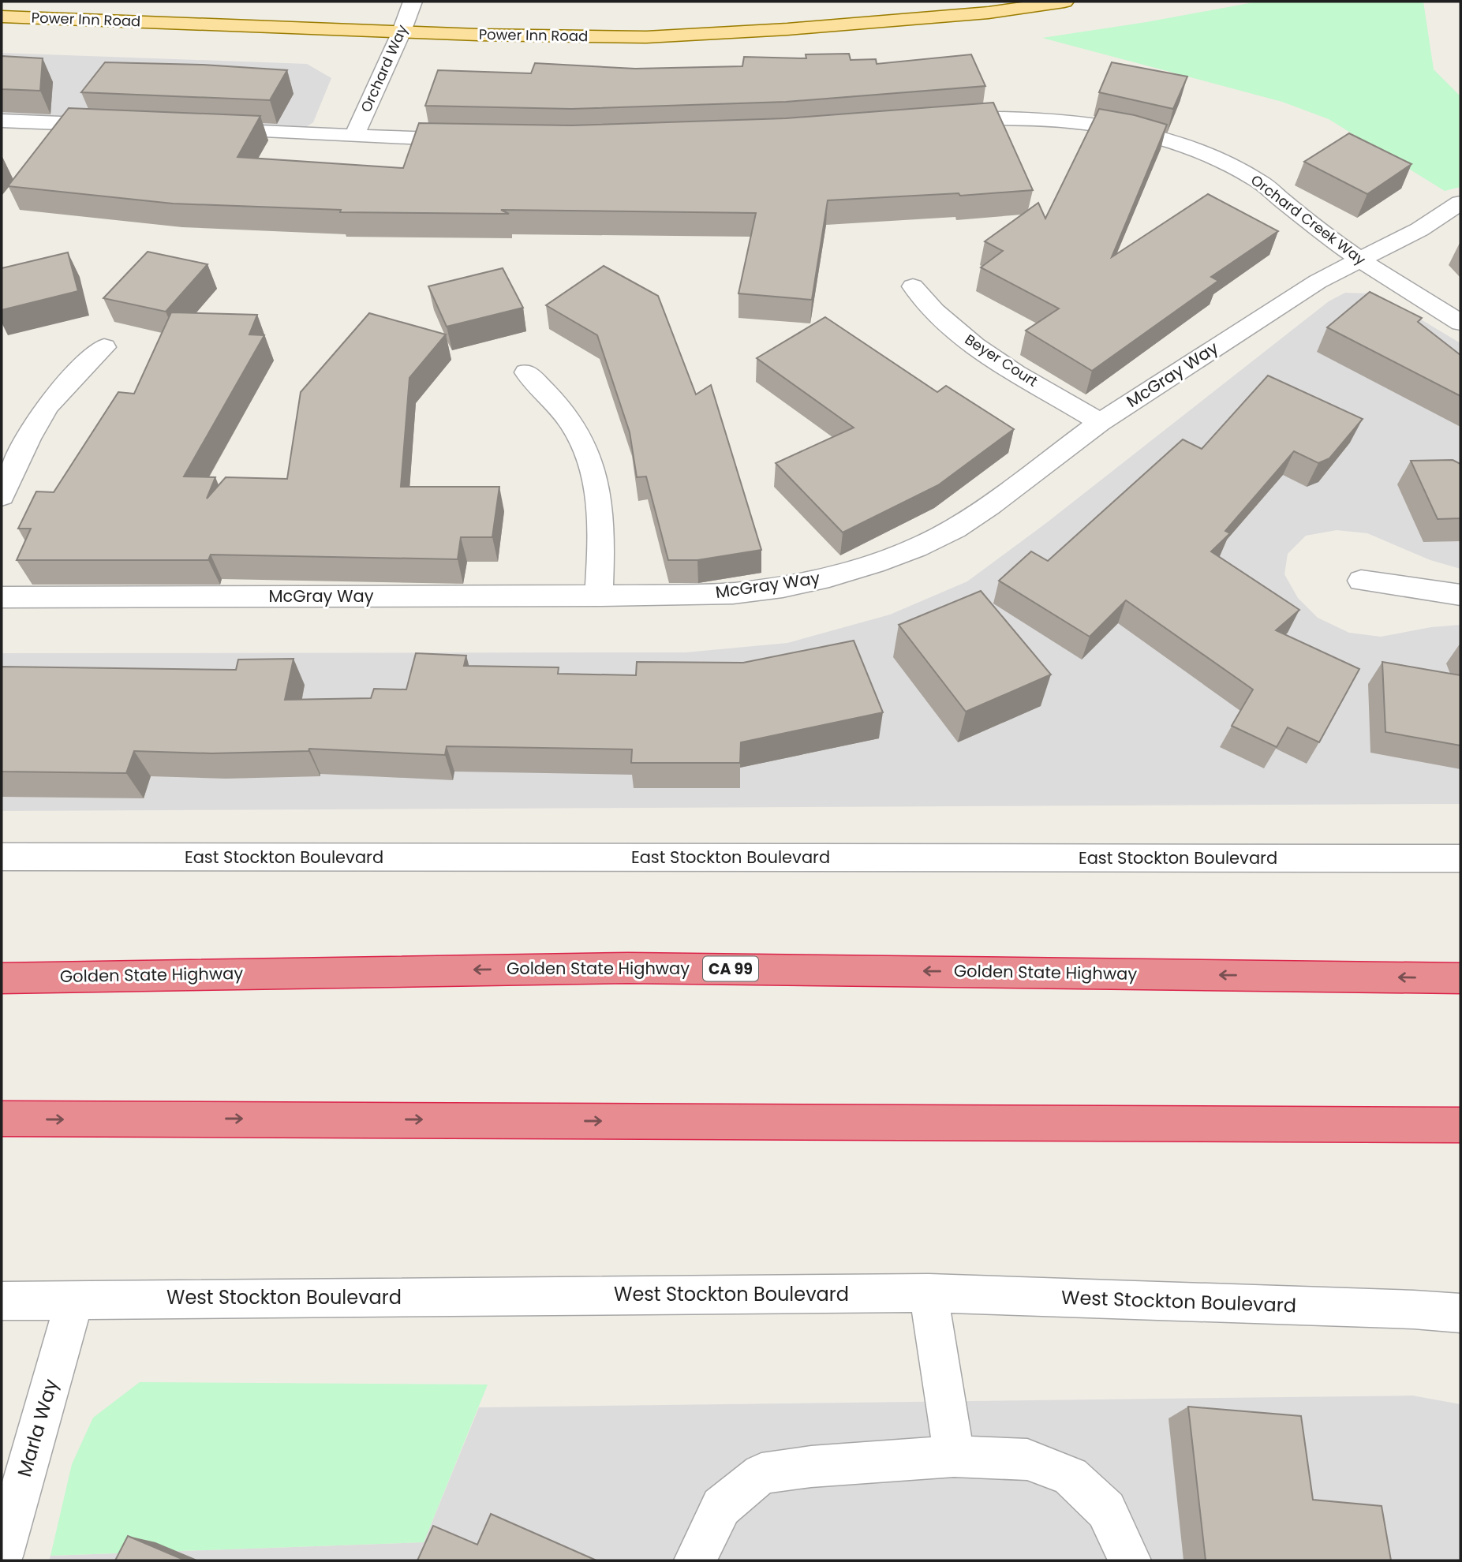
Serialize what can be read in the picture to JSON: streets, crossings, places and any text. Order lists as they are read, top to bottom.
{
  "streets": {
    "highway": ["Golden State Highway", "CA 99"],
    "main road": ["Power Inn Road"],
    "street": [
      "Orchard Way",
      "Orchard Creek Way",
      "Beyer Court",
      "McGray Way",
      "East Stockton Boulevard",
      "West Stockton Boulevard",
      "Marla Way"
    ]
  },
  "crossings": [
    ["Power Inn Road", "Orchard Way"],
    ["Orchard Creek Way", "McGray Way"],
    ["Beyer Court", "McGray Way"],
    ["West Stockton Boulevard", "Marla Way"]
  ]
}
